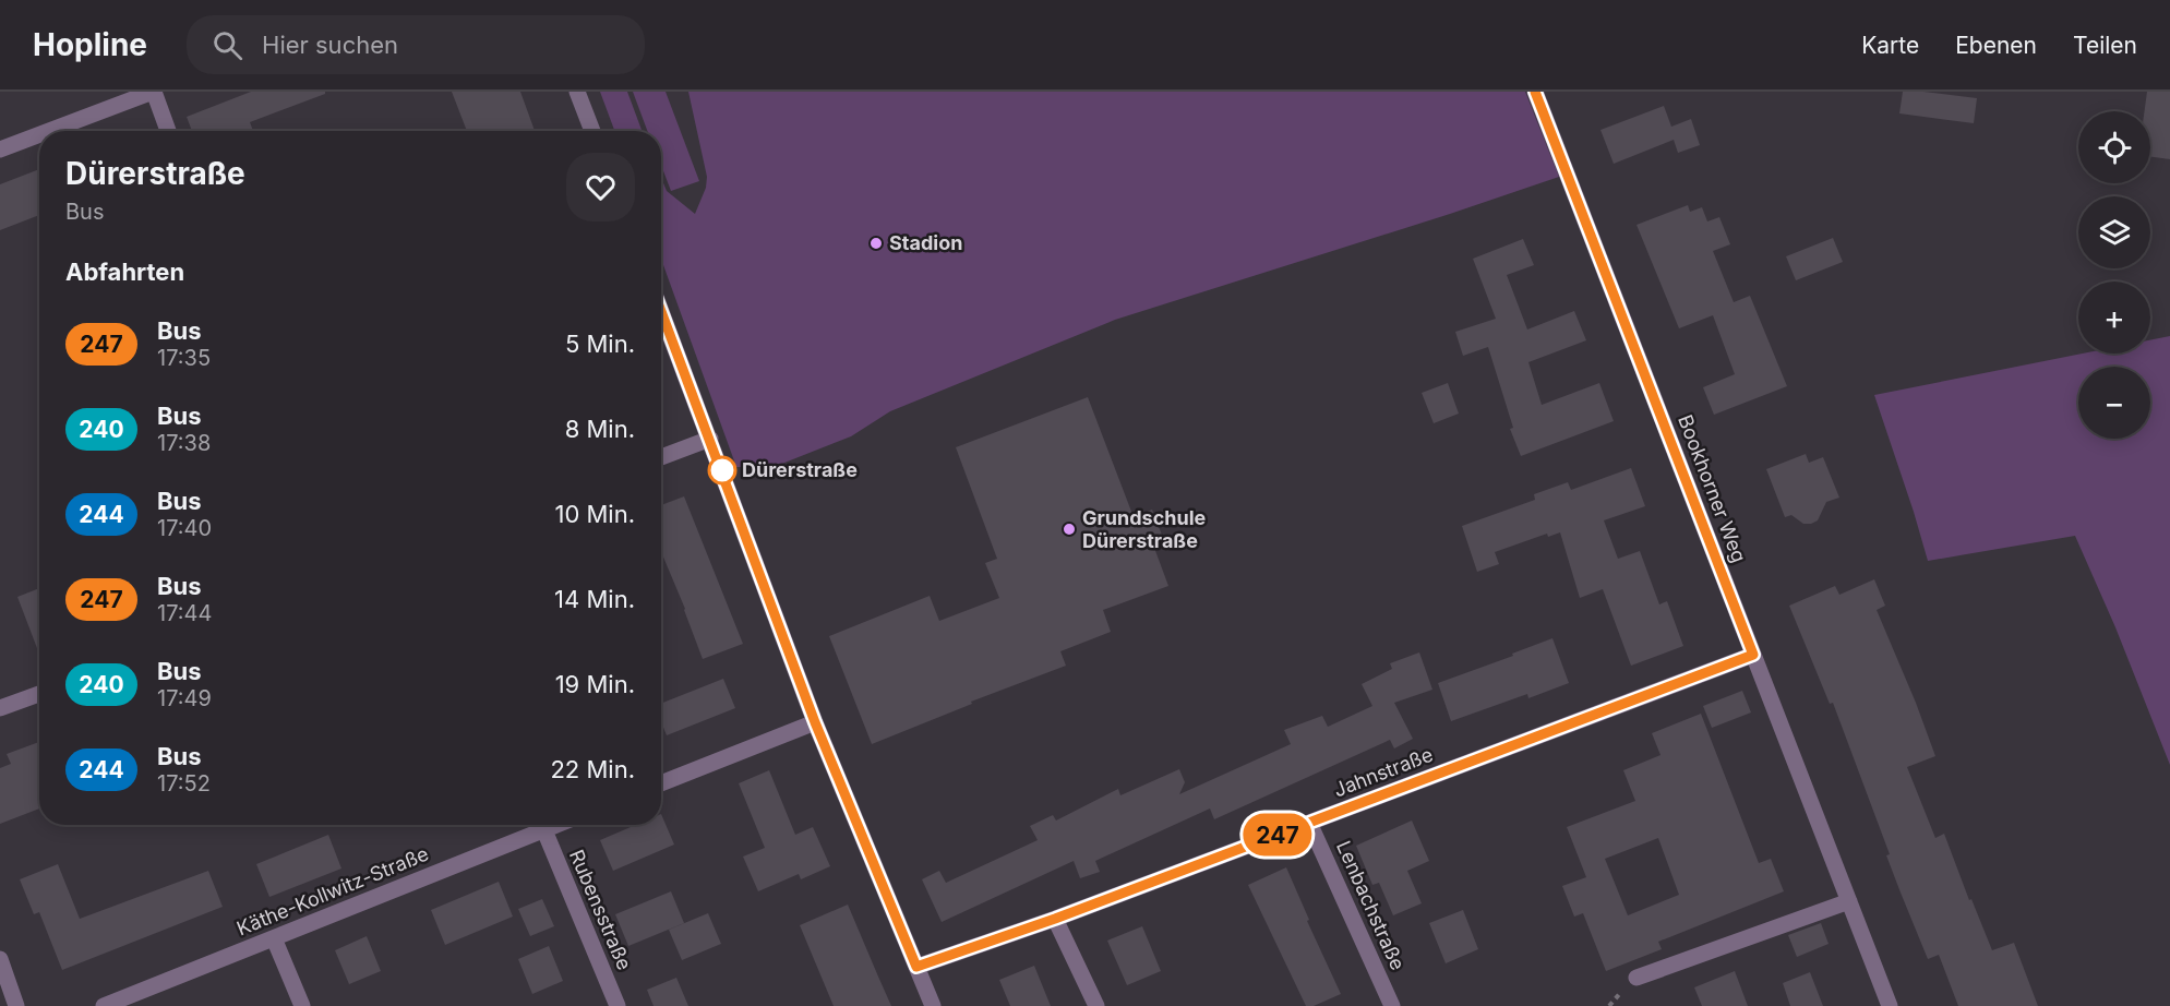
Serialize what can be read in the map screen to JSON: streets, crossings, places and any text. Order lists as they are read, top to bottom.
{
  "streets": {
    "street": [
      "Bookhorner Weg",
      "Jahnstraße",
      "Käthe-Kollwitz-Straße",
      "Lenbachstraße",
      "Rubensstraße"
    ]
  },
  "crossings": [
    ["Bookhorner Weg", "Jahnstraße"],
    ["Jahnstraße", "Lenbachstraße"],
    ["Käthe-Kollwitz-Straße", "Rubensstraße"]
  ],
  "places": ["Stadion", "Dürerstraße", "Grundschule Dürerstraße"],
  "lines": ["bus line 247"],
  "page": {
    "header": "Hopline",
    "search": "Hier suchen",
    "nav": ["Karte", "Ebenen", "Teilen"],
    "on_map": "247",
    "map_buttons": ["+", "−"],
    "heading": [
      ["Dürerstraße", "Bus"],
      "Abfahrten"
    ],
    "list": [
      {
        "mark": "247",
        "name": "Bus",
        "note": "17:35",
        "value": "5 Min."
      },
      {
        "mark": "240",
        "name": "Bus",
        "note": "17:38",
        "value": "8 Min."
      },
      {
        "mark": "244",
        "name": "Bus",
        "note": "17:40",
        "value": "10 Min."
      },
      {
        "mark": "247",
        "name": "Bus",
        "note": "17:44",
        "value": "14 Min."
      },
      {
        "mark": "240",
        "name": "Bus",
        "note": "17:49",
        "value": "19 Min."
      },
      {
        "mark": "244",
        "name": "Bus",
        "note": "17:52",
        "value": "22 Min."
      }
    ]
  }
}
